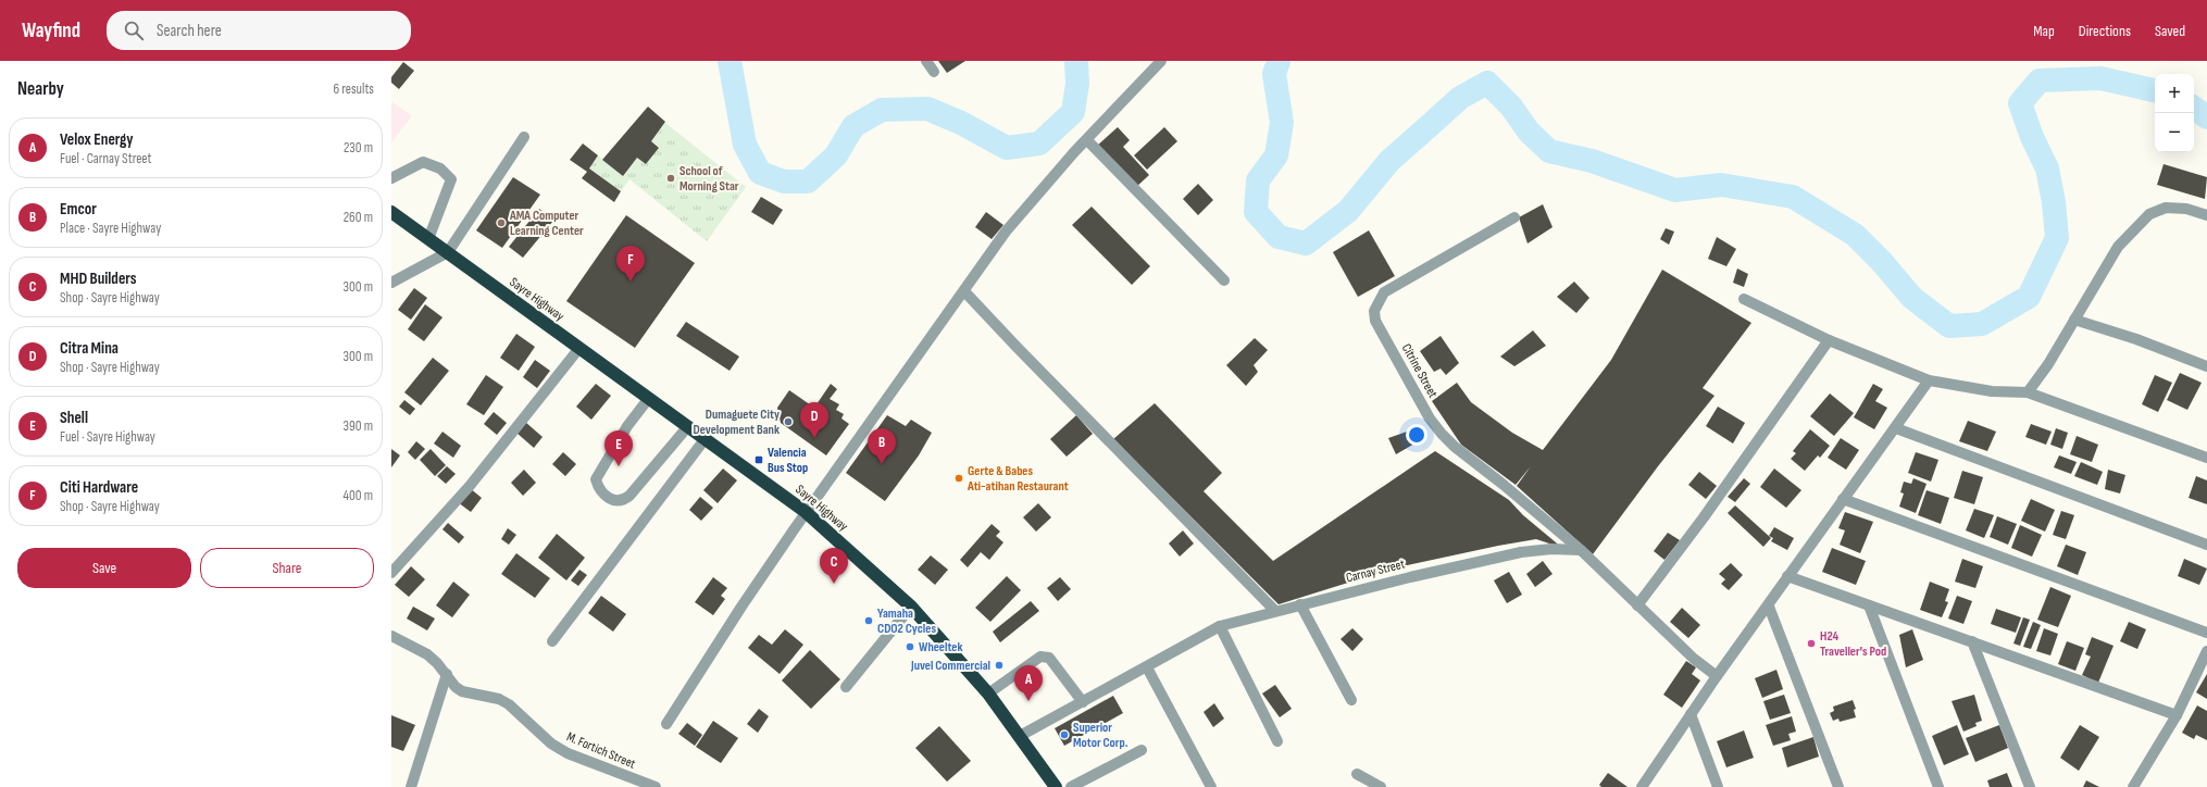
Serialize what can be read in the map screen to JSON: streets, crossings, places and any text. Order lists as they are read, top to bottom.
{
  "streets": {
    "highway": ["Sayre Highway"],
    "street": ["Citrine Street", "Carnay Street", "M. Fortich Street"]
  },
  "crossings": [
    ["Sayre Highway", "Carnay Street"],
    ["Citrine Street", "Carnay Street"]
  ],
  "places": {
    "other": [
      "School of Morning Star",
      "AMA Computer Learning Center",
      "Dumaguete City Development Bank",
      "Gerte & Babes Ati-atihan Restaurant",
      "Yamaha CDO2 Cycles",
      "H24 Traveller's Pod",
      "Wheeltek",
      "Juvel Commercial",
      "Superior Motor Corp."
    ],
    "transit": ["Valencia Bus Stop"]
  },
  "page": {
    "header": "Wayfind",
    "search": "Search here",
    "nav": ["Map", "Directions", "Saved"],
    "heading": ["Nearby", "6 results"],
    "map_buttons": ["+", "−"],
    "list": [
      {
        "mark": "A",
        "name": "Velox Energy",
        "note": "Fuel · Carnay Street",
        "value": "230 m"
      },
      {
        "mark": "B",
        "name": "Emcor",
        "note": "Place · Sayre Highway",
        "value": "260 m"
      },
      {
        "mark": "C",
        "name": "MHD Builders",
        "note": "Shop · Sayre Highway",
        "value": "300 m"
      },
      {
        "mark": "D",
        "name": "Citra Mina",
        "note": "Shop · Sayre Highway",
        "value": "300 m"
      },
      {
        "mark": "E",
        "name": "Shell",
        "note": "Fuel · Sayre Highway",
        "value": "390 m"
      },
      {
        "mark": "F",
        "name": "Citi Hardware",
        "note": "Shop · Sayre Highway",
        "value": "400 m"
      }
    ],
    "pins": [
      "F",
      "D",
      "B",
      "E",
      "C",
      "A"
    ],
    "buttons": ["Save", "Share"]
  }
}
